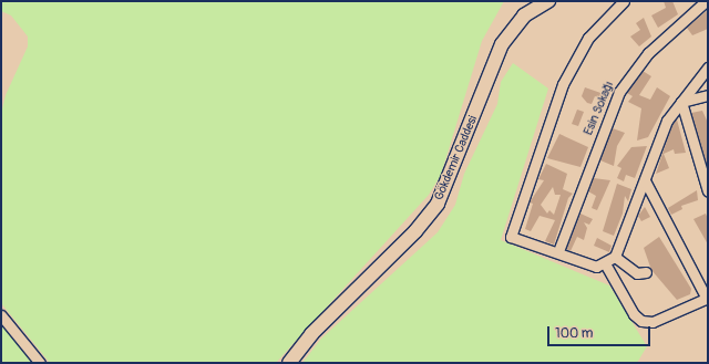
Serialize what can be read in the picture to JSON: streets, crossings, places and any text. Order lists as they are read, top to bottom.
{
  "streets": {
    "main road": ["Gökdemir Caddesi"],
    "street": ["Esin Sokağı"]
  },
  "scale_bar": "100 m"
}
